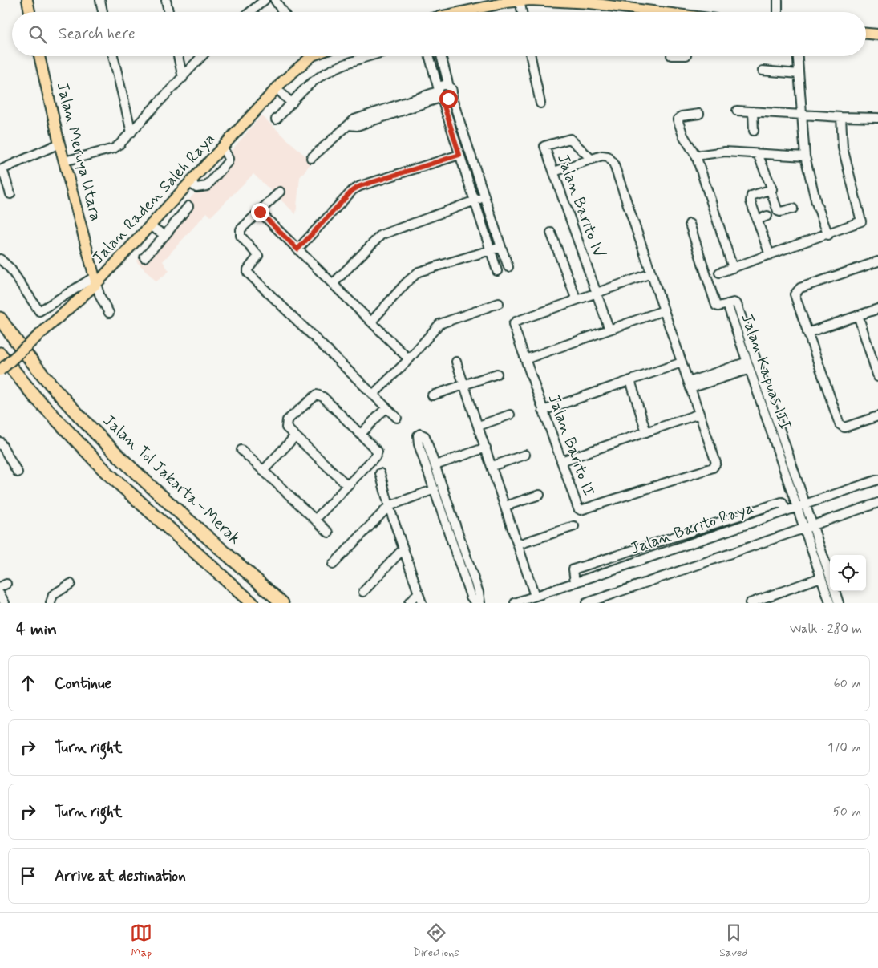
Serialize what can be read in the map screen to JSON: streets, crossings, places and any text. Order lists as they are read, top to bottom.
{
  "streets": {
    "highway": ["Jalan Tol Jakarta–Merak"],
    "main road": ["Jalan Meruya Utara", "Jalan Raden Saleh Raya"],
    "street": [
      "Jalan Barito IV",
      "Jalan Kapuas III",
      "Jalan Barito II",
      "Jalan Barito Raya"
    ]
  },
  "crossings": [
    ["Jalan Meruya Utara", "Jalan Raden Saleh Raya"],
    ["Jalan Kapuas III", "Jalan Barito Raya"]
  ],
  "page": {
    "search": "Search here",
    "heading": ["4 min", "Walk · 280 m"],
    "list": [
      ["Continue", "60 m"],
      ["Turn right", "170 m"],
      ["Turn right", "50 m"],
      "Arrive at destination"
    ],
    "nav": ["Map", "Directions", "Saved"]
  }
}
